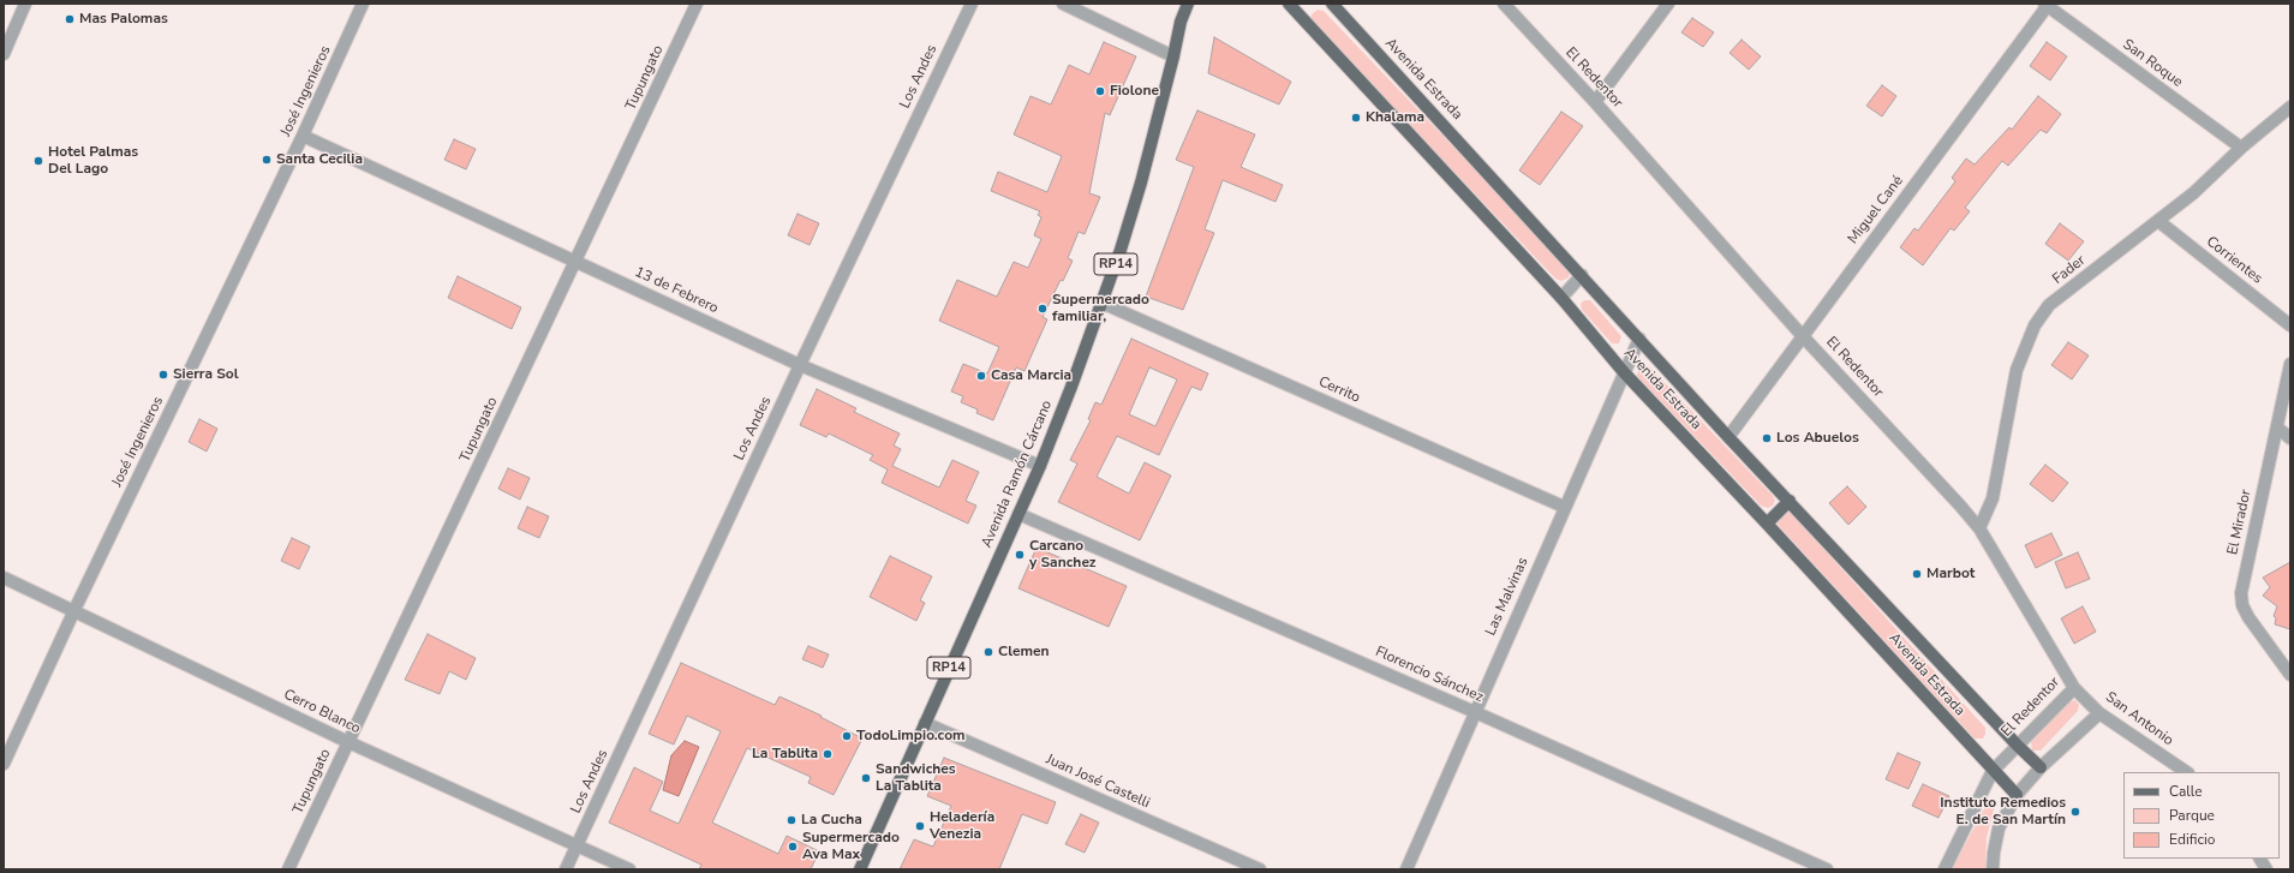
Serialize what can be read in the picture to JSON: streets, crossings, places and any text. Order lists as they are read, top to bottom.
{
  "streets": {
    "main road": ["Avenida Estrada", "RP14", "Avenida Ramón Cárcano"],
    "street": [
      "San Roque",
      "Los Andes",
      "Tupungato",
      "El Redentor",
      "José Ingenieros",
      "Miguel Cané",
      "Corrientes",
      "Fader",
      "13 de Febrero",
      "Cerrito",
      "El Mirador",
      "Las Malvinas",
      "Florencio Sánchez",
      "Cerro Blanco",
      "San Antonio",
      "Juan José Castelli"
    ]
  },
  "crossings": [
    ["San Roque", "Miguel Cané"],
    ["San Roque", "Fader"],
    ["Los Andes", "13 de Febrero"],
    ["Los Andes", "Cerro Blanco"],
    ["Tupungato", "13 de Febrero"],
    ["Tupungato", "Cerro Blanco"],
    ["El Redentor", "Avenida Estrada"],
    ["El Redentor", "Miguel Cané"],
    ["El Redentor", "Fader"],
    ["El Redentor", "San Antonio"],
    ["Avenida Estrada", "Miguel Cané"],
    ["Avenida Estrada", "Las Malvinas"],
    ["José Ingenieros", "13 de Febrero"],
    ["José Ingenieros", "Cerro Blanco"],
    ["Corrientes", "Fader"],
    ["13 de Febrero", "Avenida Ramón Cárcano"],
    ["Cerrito", "Avenida Ramón Cárcano"],
    ["Cerrito", "Las Malvinas"],
    ["Avenida Ramón Cárcano", "Florencio Sánchez"],
    ["Avenida Ramón Cárcano", "Juan José Castelli"],
    ["Las Malvinas", "Florencio Sánchez"]
  ],
  "places": [
    "Mas Palomas",
    "Fiolone",
    "Khalama",
    "Santa Cecilia",
    "Hotel Palmas Del Lago",
    "Supermercado familiar,",
    "Sierra Sol",
    "Casa Marcia",
    "Los Abuelos",
    "Carcano y Sanchez",
    "Marbot",
    "Clemen",
    "TodoLimpio.com",
    "La Tablita",
    "Sandwiches La Tablita",
    "Instituto Remedios E. de San Martín",
    "La Cucha",
    "Heladería Venezia",
    "Supermercado Ava Max"
  ],
  "legend": ["Calle", "Parque", "Edificio"]
}
